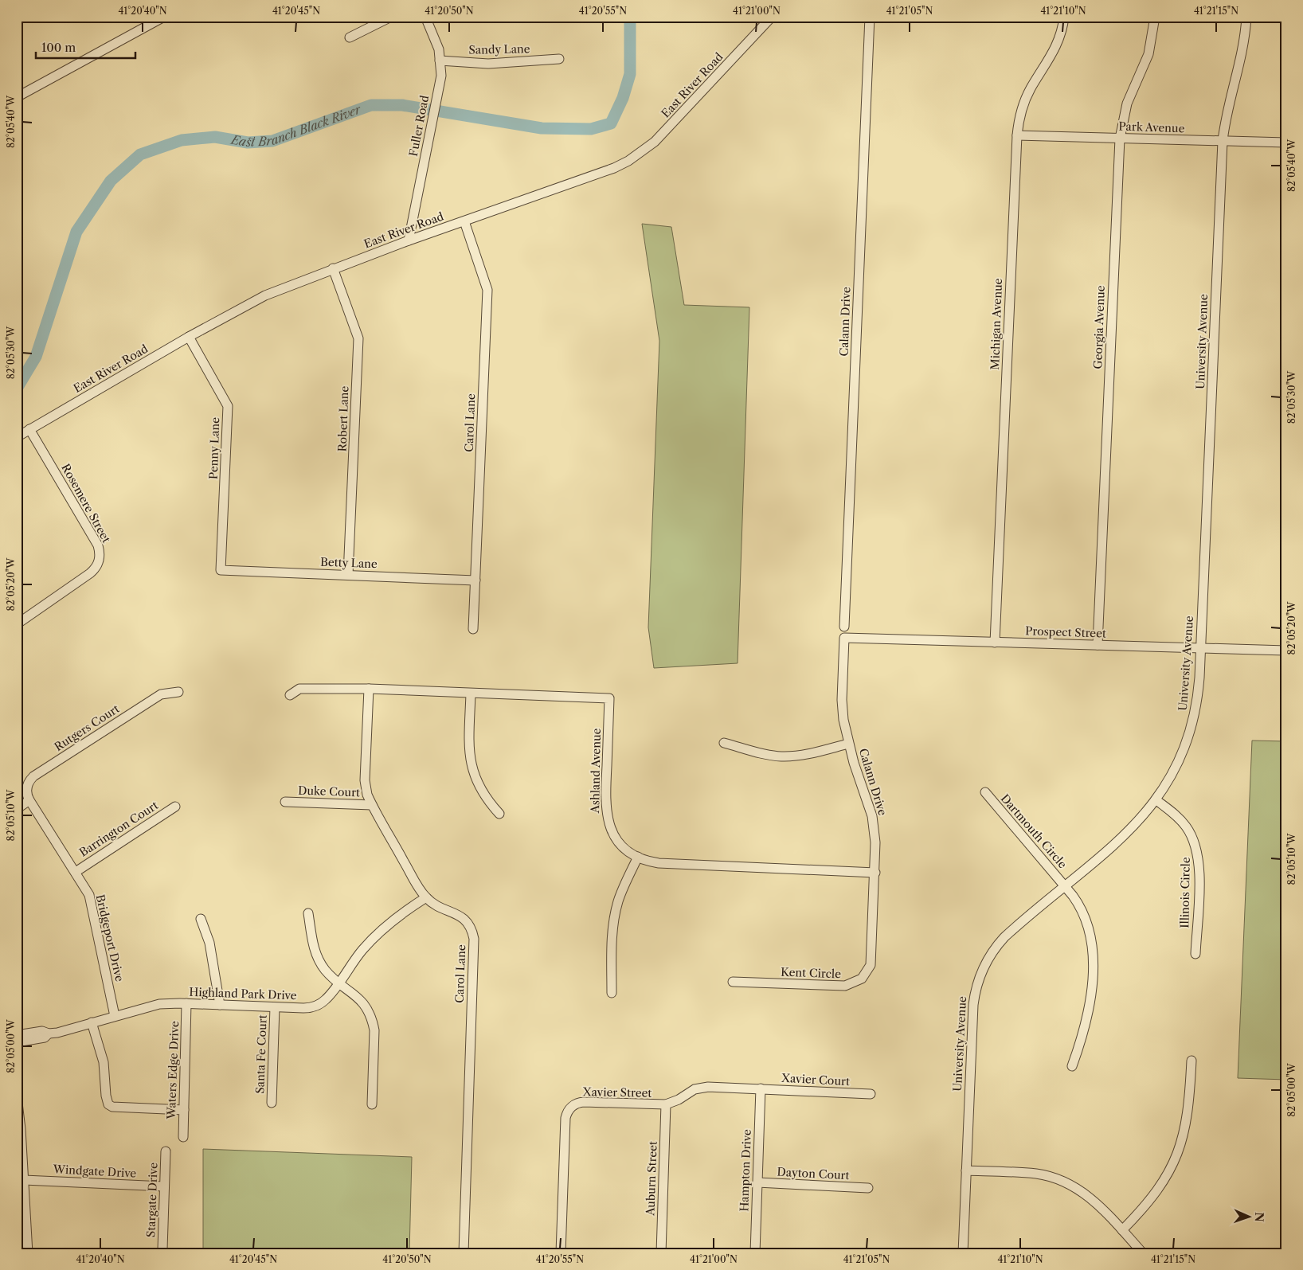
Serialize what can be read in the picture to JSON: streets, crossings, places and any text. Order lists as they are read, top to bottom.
{
  "streets": {
    "street": [
      "Sandy Lane",
      "East River Road",
      "Fuller Road",
      "Park Avenue",
      "Calann Drive",
      "Michigan Avenue",
      "Georgia Avenue",
      "University Avenue",
      "Robert Lane",
      "Carol Lane",
      "Penny Lane",
      "Rosemere Street",
      "Betty Lane",
      "Prospect Street",
      "Rutgers Court",
      "Ashland Avenue",
      "Duke Court",
      "Barrington Court",
      "Dartmouth Circle",
      "Illinois Circle",
      "Bridgeport Drive",
      "Kent Circle",
      "Highland Park Drive",
      "Santa Fe Court",
      "Waters Edge Drive",
      "Xavier Court",
      "Xavier Street",
      "Hampton Drive",
      "Windgate Drive",
      "Dayton Court",
      "Auburn Street",
      "Stargate Drive"
    ]
  },
  "crossings": [
    ["Sandy Lane", "Fuller Road"],
    ["East River Road", "Fuller Road"],
    ["East River Road", "Robert Lane"],
    ["East River Road", "Carol Lane"],
    ["East River Road", "Penny Lane"],
    ["East River Road", "Rosemere Street"],
    ["Park Avenue", "Michigan Avenue"],
    ["Park Avenue", "Georgia Avenue"],
    ["Park Avenue", "University Avenue"],
    ["Calann Drive", "Prospect Street"],
    ["Calann Drive", "Ashland Avenue"],
    ["Calann Drive", "Kent Circle"],
    ["Michigan Avenue", "Prospect Street"],
    ["Georgia Avenue", "Prospect Street"],
    ["University Avenue", "Prospect Street"],
    ["University Avenue", "Dartmouth Circle"],
    ["University Avenue", "Illinois Circle"],
    ["Robert Lane", "Betty Lane"],
    ["Carol Lane", "Betty Lane"],
    ["Carol Lane", "Ashland Avenue"],
    ["Carol Lane", "Duke Court"],
    ["Carol Lane", "Highland Park Drive"],
    ["Penny Lane", "Betty Lane"],
    ["Rutgers Court", "Bridgeport Drive"],
    ["Barrington Court", "Bridgeport Drive"],
    ["Bridgeport Drive", "Highland Park Drive"],
    ["Highland Park Drive", "Santa Fe Court"],
    ["Highland Park Drive", "Waters Edge Drive"],
    ["Xavier Court", "Xavier Street"],
    ["Xavier Court", "Hampton Drive"],
    ["Xavier Street", "Hampton Drive"],
    ["Xavier Street", "Auburn Street"],
    ["Hampton Drive", "Dayton Court"],
    ["Windgate Drive", "Stargate Drive"]
  ],
  "water": ["East Branch Black River"],
  "scale_bar": "100 m",
  "north": "right",
  "coordinates": [
    "41°20'40\"N",
    "41°20'45\"N",
    "41°20'50\"N",
    "41°20'55\"N",
    "41°21'00\"N",
    "41°21'05\"N",
    "41°21'10\"N",
    "41°21'15\"N",
    "82°05'40\"W",
    "82°05'30\"W",
    "82°05'20\"W",
    "82°05'10\"W",
    "82°05'00\"W"
  ]
}
